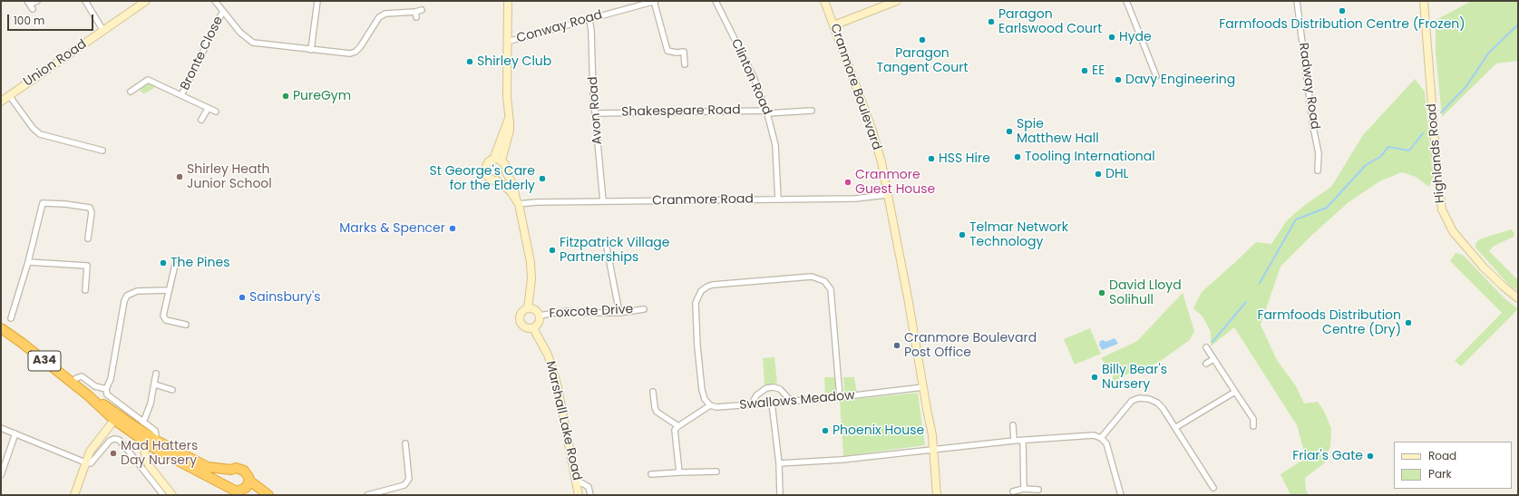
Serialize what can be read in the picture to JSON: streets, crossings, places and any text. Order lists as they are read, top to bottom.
{
  "streets": {
    "highway": ["A34"],
    "street": [
      "Conway Road",
      "Bronte Close",
      "Union Road",
      "Clinton Road",
      "Radway Road",
      "Cranmore Boulevard",
      "Avon Road",
      "Shakespeare Road",
      "Highlands Road",
      "Cranmore Road",
      "Foxcote Drive",
      "Swallows Meadow",
      "Marshall Lake Road"
    ]
  },
  "crossings": [
    ["Conway Road", "Avon Road"],
    ["Clinton Road", "Shakespeare Road"],
    ["Clinton Road", "Cranmore Road"],
    ["Cranmore Boulevard", "Cranmore Road"],
    ["Cranmore Boulevard", "Swallows Meadow"],
    ["Avon Road", "Shakespeare Road"],
    ["Avon Road", "Cranmore Road"],
    ["Foxcote Drive", "Marshall Lake Road"]
  ],
  "places": [
    "Farmfoods Distribution Centre (Frozen)",
    "Paragon Earlswood Court",
    "Hyde",
    "Paragon Tangent Court",
    "Shirley Club",
    "EE",
    "Davy Engineering",
    "PureGym",
    "Spie Matthew Hall",
    "Tooling International",
    "HSS Hire",
    "DHL",
    "Shirley Heath Junior School",
    "St George's Care for the Elderly",
    "Cranmore Guest House",
    "Marks & Spencer",
    "Telmar Network Technology",
    "Fitzpatrick Village Partnerships",
    "The Pines",
    "David Lloyd Solihull",
    "Sainsbury's",
    "Farmfoods Distribution Centre (Dry)",
    "Cranmore Boulevard Post Office",
    "Billy Bear's Nursery",
    "Phoenix House",
    "Mad Hatters Day Nursery",
    "Friar's Gate"
  ],
  "legend": ["Road", "Park"],
  "scale_bar": "100 m"
}
